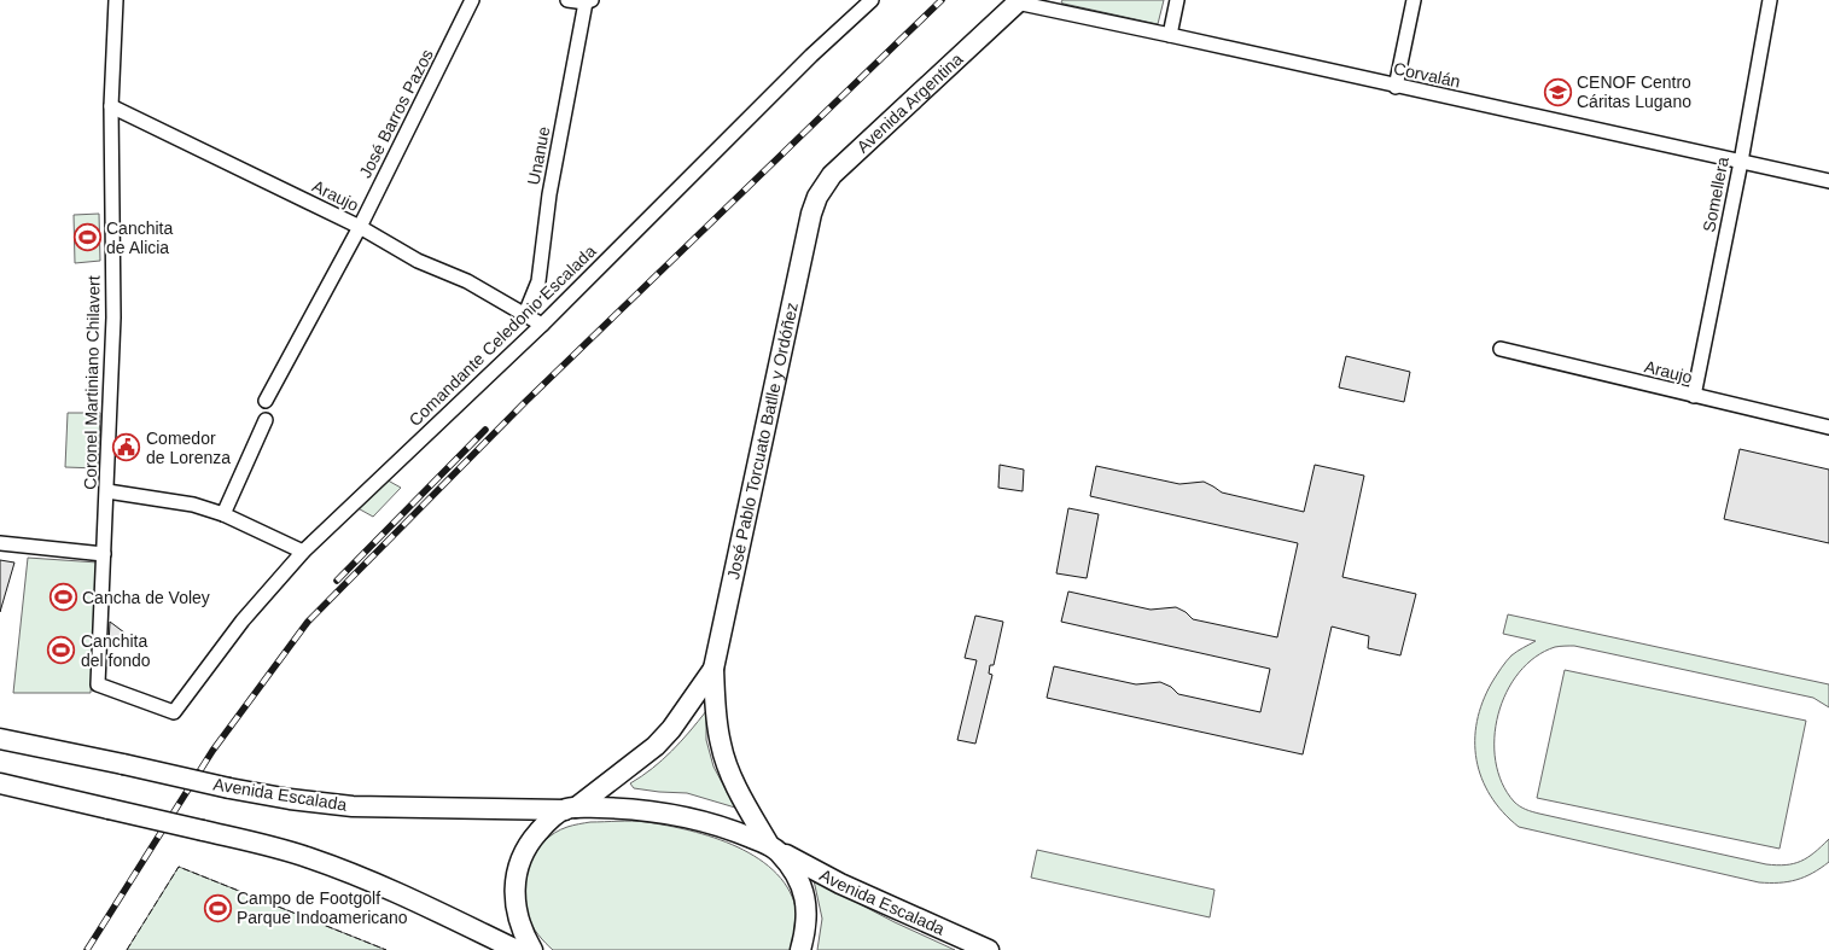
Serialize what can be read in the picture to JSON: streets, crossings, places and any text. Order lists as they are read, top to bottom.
{
  "streets": {
    "main road": ["Avenida Argentina", "José Pablo Torcuato Batlle y Ordóñez", "Avenida Escalada"],
    "street": [
      "Corvalán",
      "José Barros Pazos",
      "Unanue",
      "Somellera",
      "Araujo",
      "Comandante Celedonio Escalada",
      "Coronel Martiniano Chilavert"
    ]
  },
  "crossings": [
    ["Corvalán", "Avenida Argentina"],
    ["Corvalán", "Somellera"],
    ["Avenida Argentina", "José Pablo Torcuato Batlle y Ordóñez"],
    ["José Barros Pazos", "Araujo"],
    ["Unanue", "Araujo"],
    ["Somellera", "Araujo"],
    ["Araujo", "Comandante Celedonio Escalada"],
    ["Araujo", "Coronel Martiniano Chilavert"],
    ["Comandante Celedonio Escalada", "Coronel Martiniano Chilavert"],
    ["José Pablo Torcuato Batlle y Ordóñez", "Avenida Escalada"]
  ],
  "places": {
    "school or university": ["CENOF Centro Cáritas Lugano"],
    "sports": [
      "Canchita de Alicia",
      "Cancha de Voley",
      "Canchita del fondo",
      "Campo de Footgolf Parque Indoamericano"
    ],
    "public building": ["Comedor de Lorenza"]
  }
}
